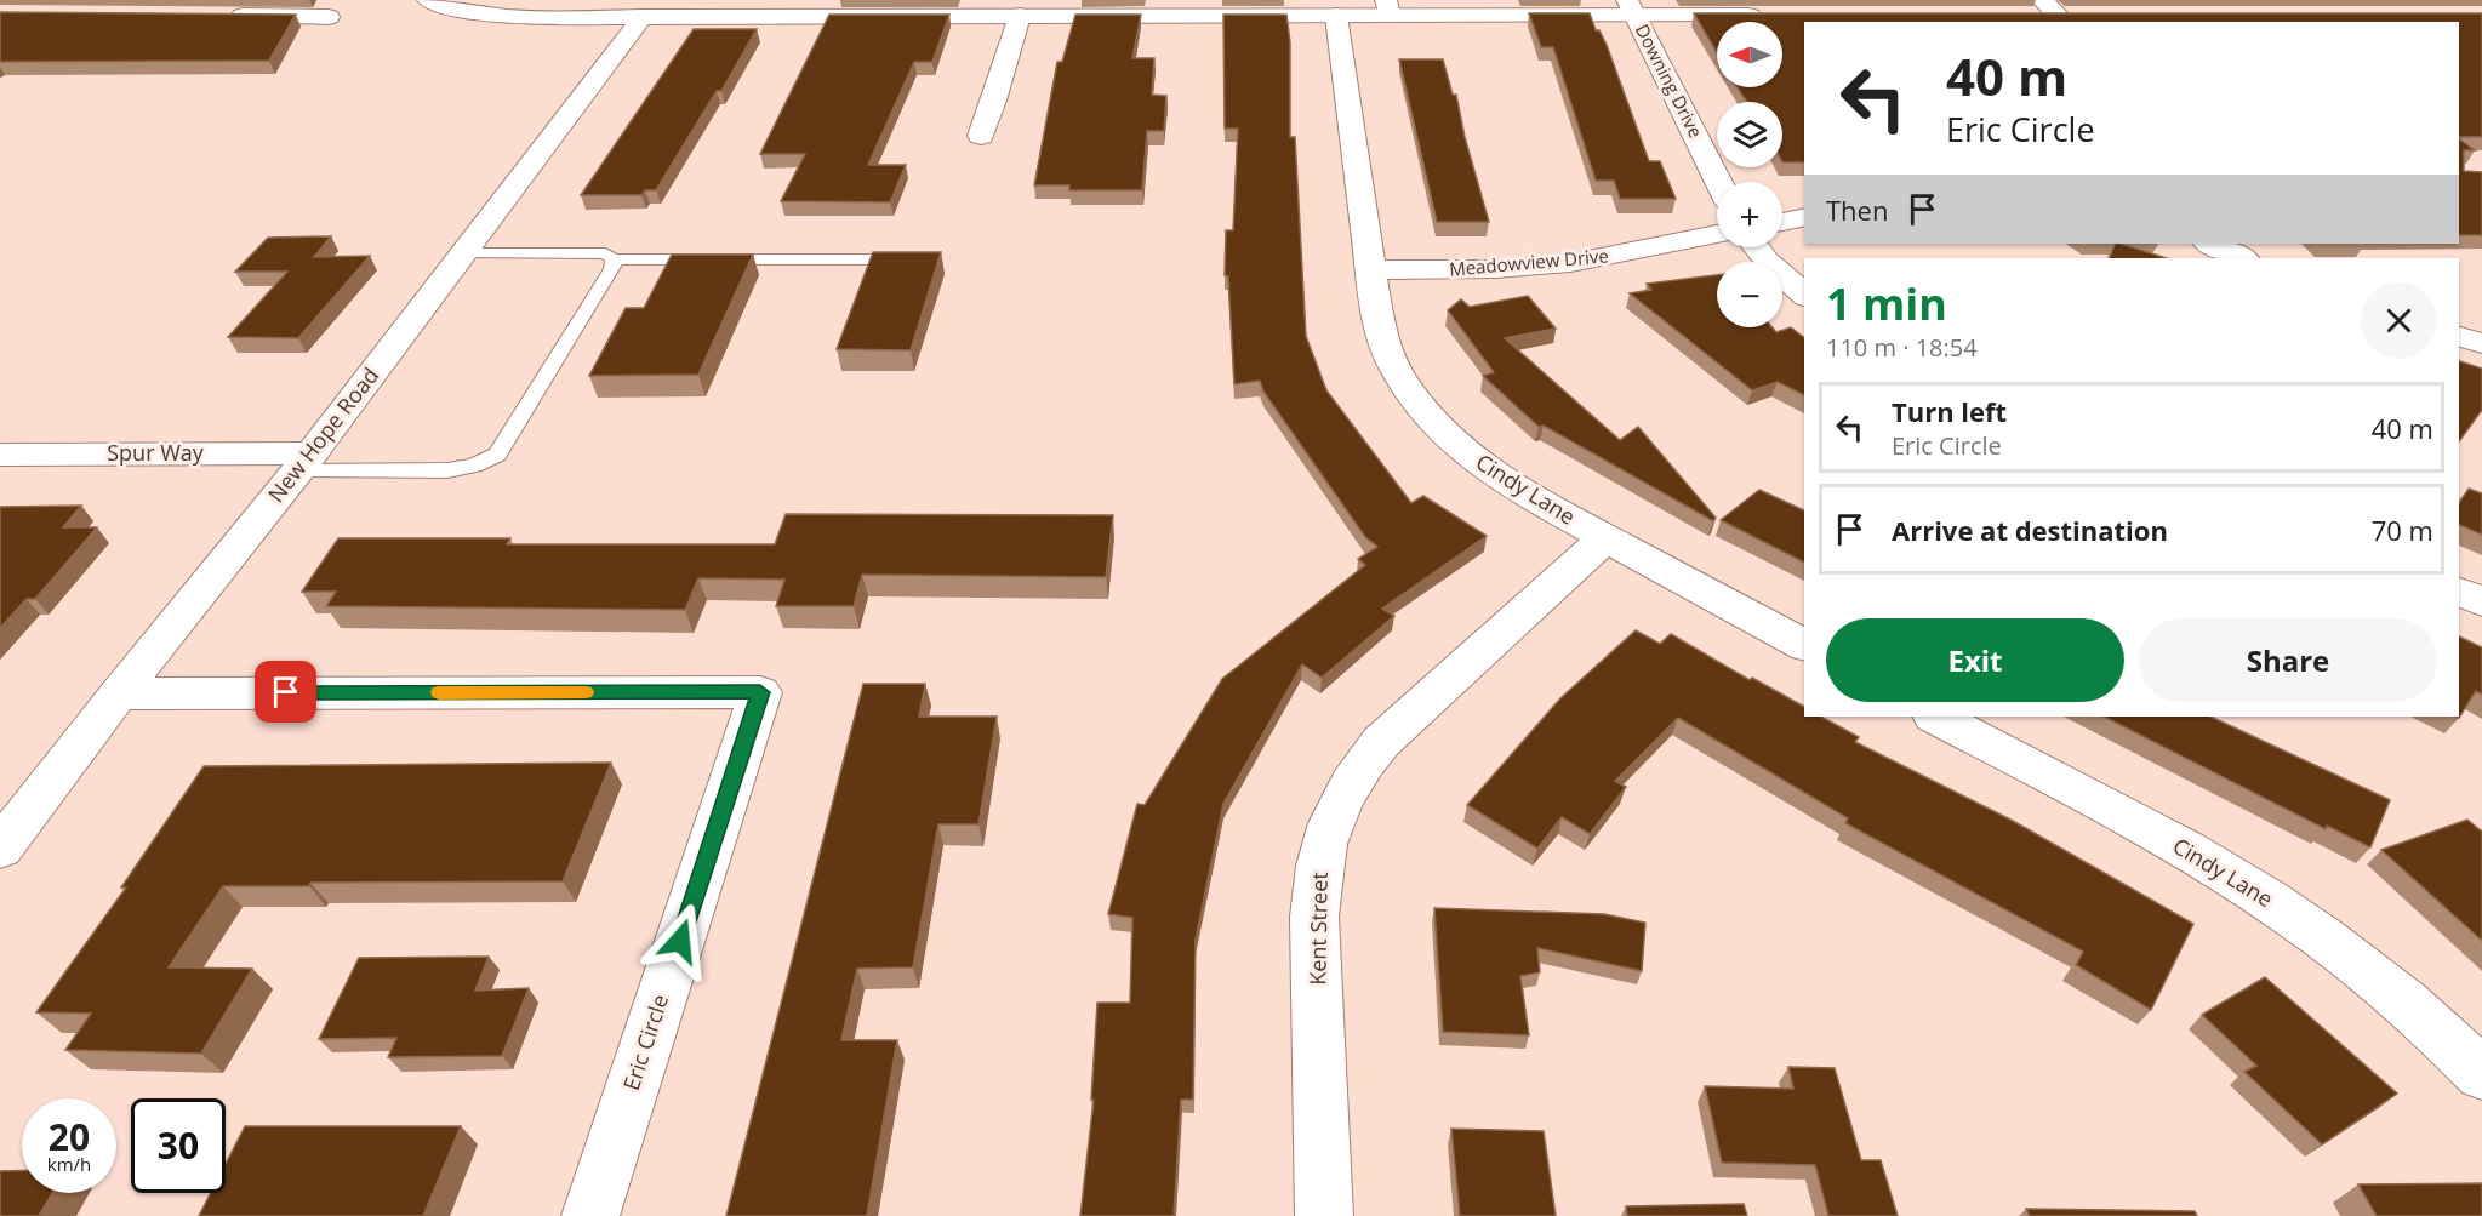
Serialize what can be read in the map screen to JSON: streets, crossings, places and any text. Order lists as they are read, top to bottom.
{
  "streets": {
    "street": [
      "Downing Drive",
      "Meadowview Drive",
      "New Hope Road",
      "Spur Way",
      "Cindy Lane",
      "Kent Street",
      "Eric Circle"
    ]
  },
  "crossings": [
    ["Meadowview Drive", "Cindy Lane"],
    ["New Hope Road", "Spur Way"],
    ["New Hope Road", "Eric Circle"],
    ["Cindy Lane", "Kent Street"]
  ],
  "north": "left",
  "page": {
    "map_buttons": ["+", "−"],
    "turn": ["40 m", "Eric Circle"],
    "then": "Then",
    "heading": ["1 min", "110 m · 18:54"],
    "list": [
      {
        "name": "Turn left",
        "note": "Eric Circle",
        "value": "40 m"
      },
      {
        "name": "Arrive at destination",
        "value": "70 m"
      }
    ],
    "buttons": ["Exit", "Share"],
    "speed": "20 km/h",
    "limit": "30"
  }
}
